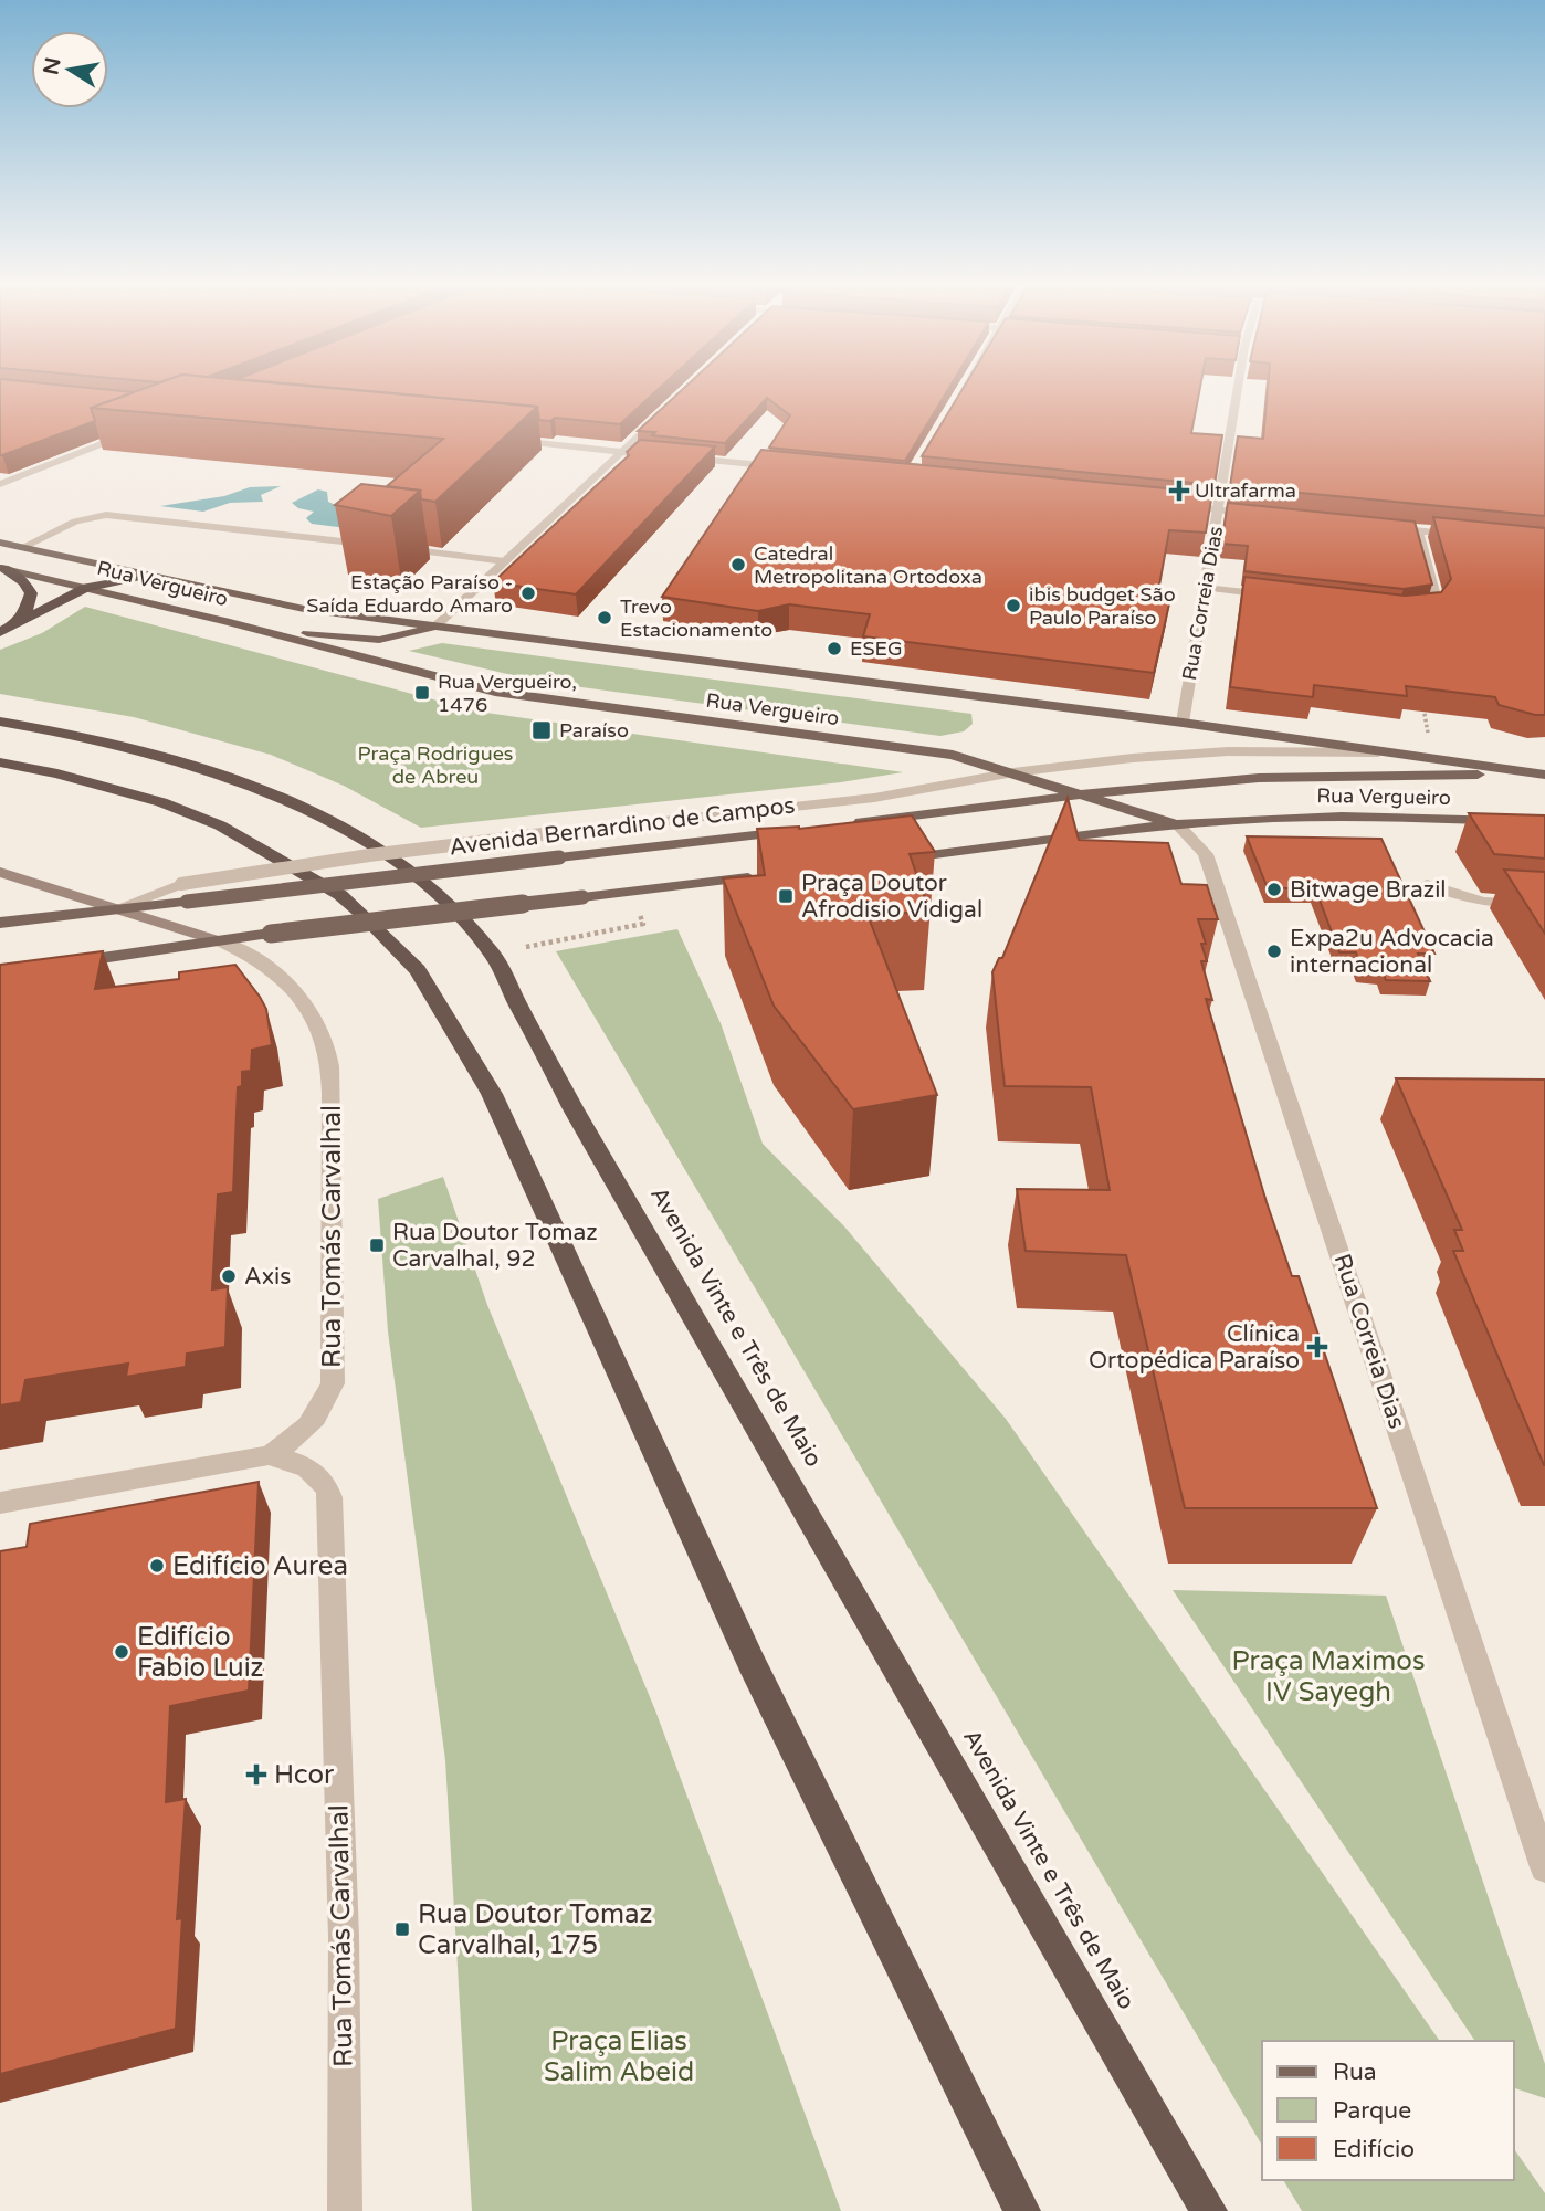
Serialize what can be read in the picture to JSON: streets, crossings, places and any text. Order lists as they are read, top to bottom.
{
  "streets": {
    "highway": ["Avenida Vinte e Três de Maio"],
    "main road": ["Rua Vergueiro", "Avenida Bernardino de Campos"],
    "street": ["Rua Correia Dias", "Rua Tomás Carvalhal"]
  },
  "crossings": [
    ["Rua Vergueiro", "Rua Correia Dias"]
  ],
  "parks": ["Praça Rodrigues de Abreu", "Praça Maximos IV Sayegh", "Praça Elias Salim Abeid"],
  "places": {
    "health": ["Ultrafarma", "Clínica Ortopédica Paraíso", "Hcor"],
    "other": [
      "Catedral Metropolitana Ortodoxa",
      "Estação Paraíso - Saída Eduardo Amaro",
      "ibis budget São Paulo Paraíso",
      "Trevo Estacionamento",
      "ESEG",
      "Bitwage Brazil",
      "Expa2u Advocacia internacional",
      "Axis",
      "Edifício Aurea",
      "Edifício Fabio Luiz"
    ],
    "transit": [
      "Rua Vergueiro, 1476",
      "Paraíso",
      "Praça Doutor Afrodisio Vidigal",
      "Rua Doutor Tomaz Carvalhal, 92",
      "Rua Doutor Tomaz Carvalhal, 175"
    ]
  },
  "legend": ["Rua", "Parque", "Edifício"],
  "north": "left"
}
